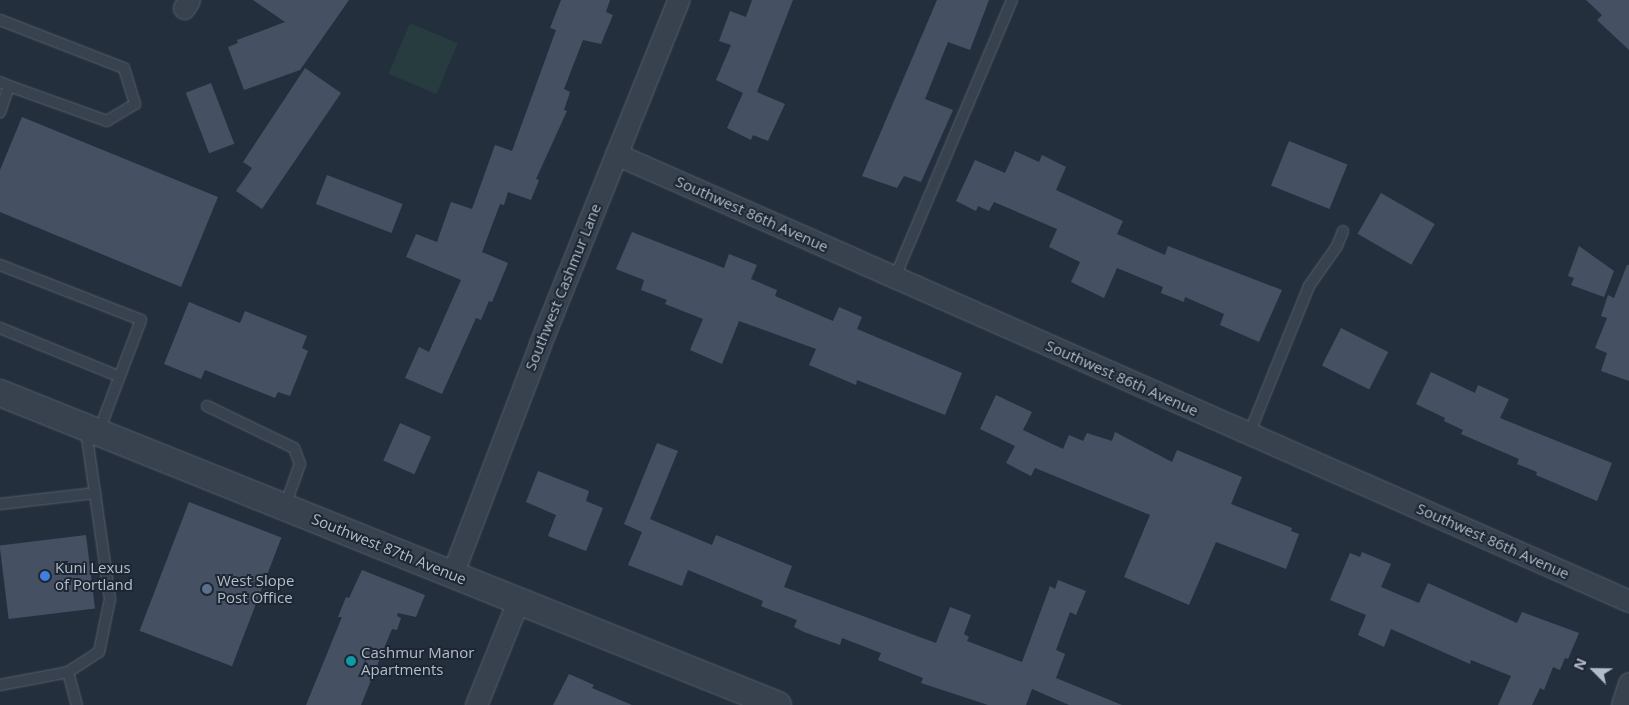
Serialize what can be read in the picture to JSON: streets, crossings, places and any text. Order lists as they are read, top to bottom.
{
  "streets": {
    "street": ["Southwest 86th Avenue", "Southwest Cashmur Lane", "Southwest 87th Avenue"]
  },
  "crossings": [
    ["Southwest 86th Avenue", "Southwest Cashmur Lane"],
    ["Southwest Cashmur Lane", "Southwest 87th Avenue"]
  ],
  "places": ["Kuni Lexus of Portland", "West Slope Post Office", "Cashmur Manor Apartments"],
  "north": "top left"
}
